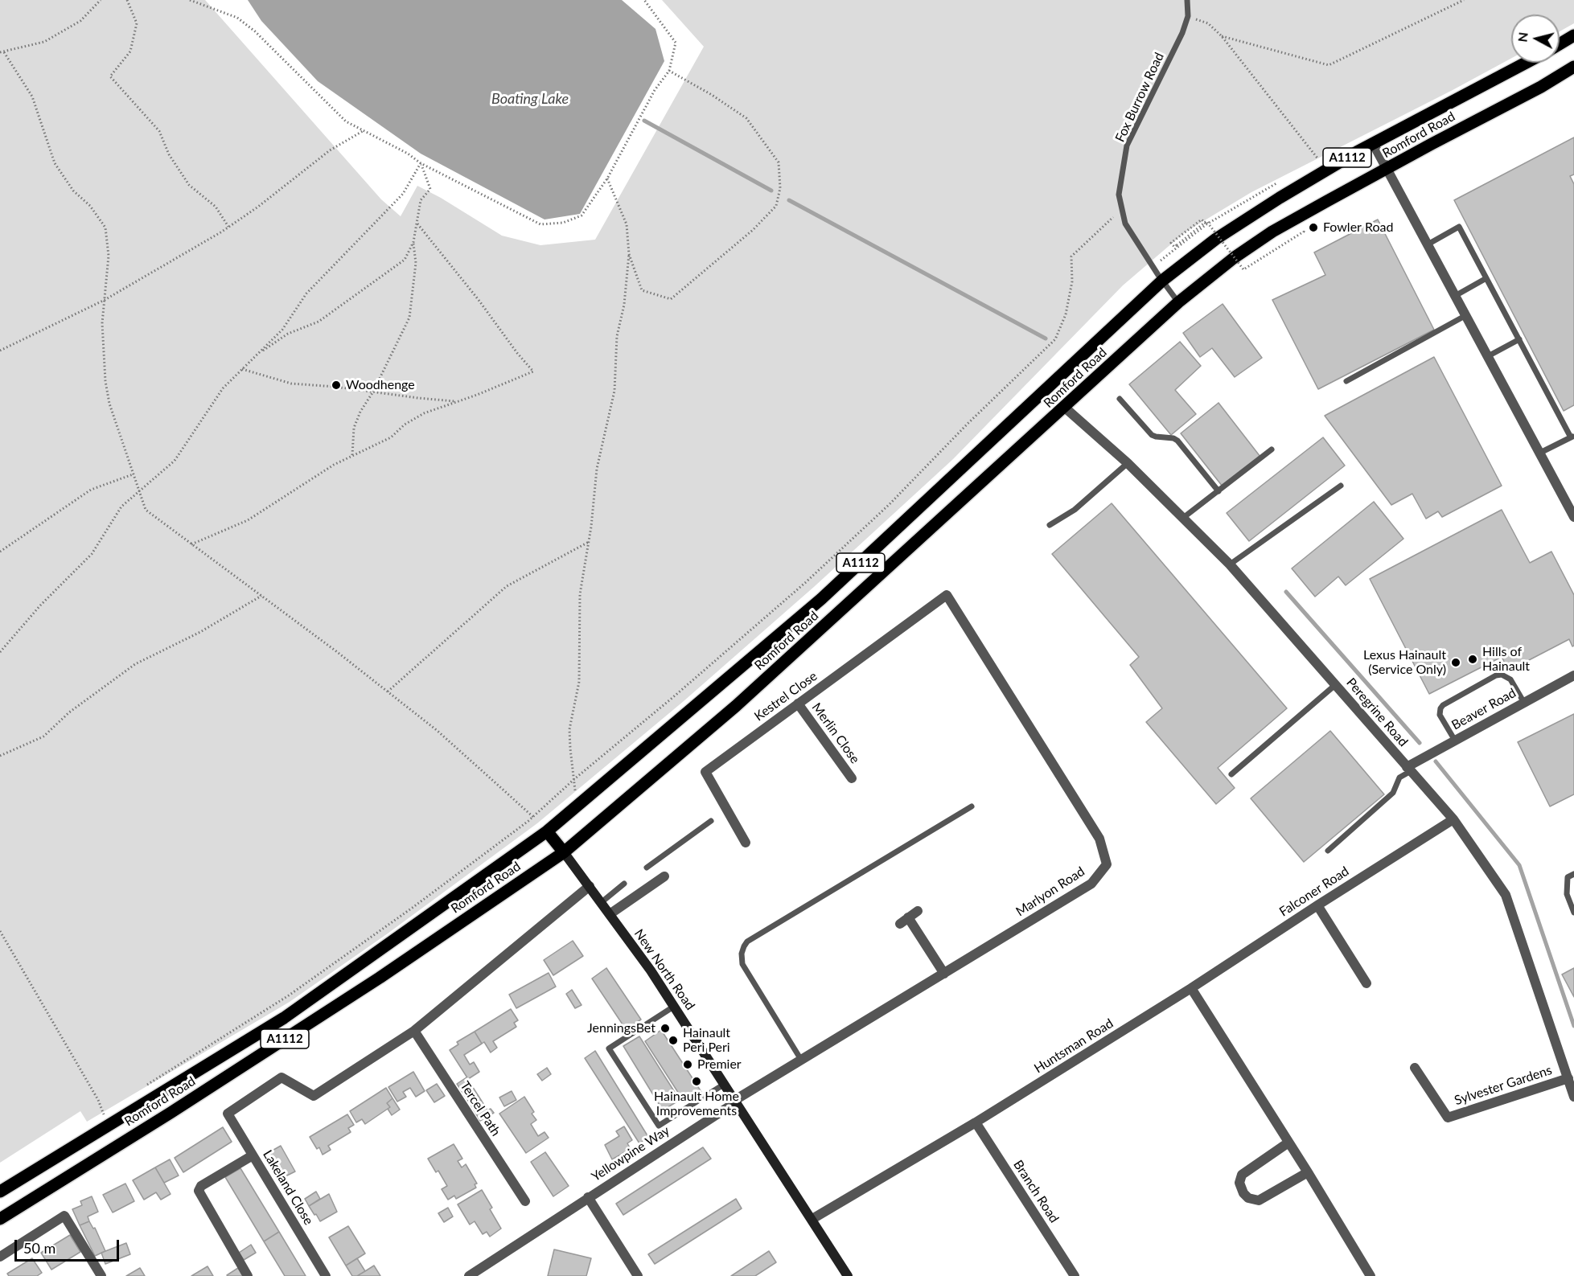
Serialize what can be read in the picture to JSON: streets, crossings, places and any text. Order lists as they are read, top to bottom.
{
  "streets": {
    "main road": ["Romford Road", "A1112"],
    "street": [
      "Kestrel Close",
      "Beaver Road",
      "Peregrine Road",
      "Merlin Close",
      "Marlyon Road",
      "Falconer Road",
      "New North Road",
      "Huntsman Road",
      "Sylvester Gardens",
      "Tercel Path",
      "Yellowpine Way",
      "Lakeland Close",
      "Branch Road"
    ],
    "lane": ["Fox Burrow Road"]
  },
  "crossings": [
    ["Fox Burrow Road", "Romford Road"],
    ["Romford Road", "Peregrine Road"],
    ["Romford Road", "New North Road"],
    ["Kestrel Close", "Merlin Close"],
    ["Kestrel Close", "Marlyon Road"],
    ["Beaver Road", "Peregrine Road"],
    ["Peregrine Road", "Falconer Road"],
    ["Peregrine Road", "Sylvester Gardens"],
    ["Marlyon Road", "New North Road"],
    ["Marlyon Road", "Yellowpine Way"],
    ["Falconer Road", "Huntsman Road"],
    ["New North Road", "Huntsman Road"],
    ["New North Road", "Yellowpine Way"],
    ["Huntsman Road", "Branch Road"],
    ["Tercel Path", "Lakeland Close"]
  ],
  "water": ["Boating Lake"],
  "places": [
    "Fowler Road",
    "Woodhenge",
    "Hills of Hainault",
    "Lexus Hainault (Service Only)",
    "JenningsBet",
    "Hainault Peri Peri",
    "Premier",
    "Hainault Home Improvements"
  ],
  "scale_bar": "50 m",
  "north": "left"
}
